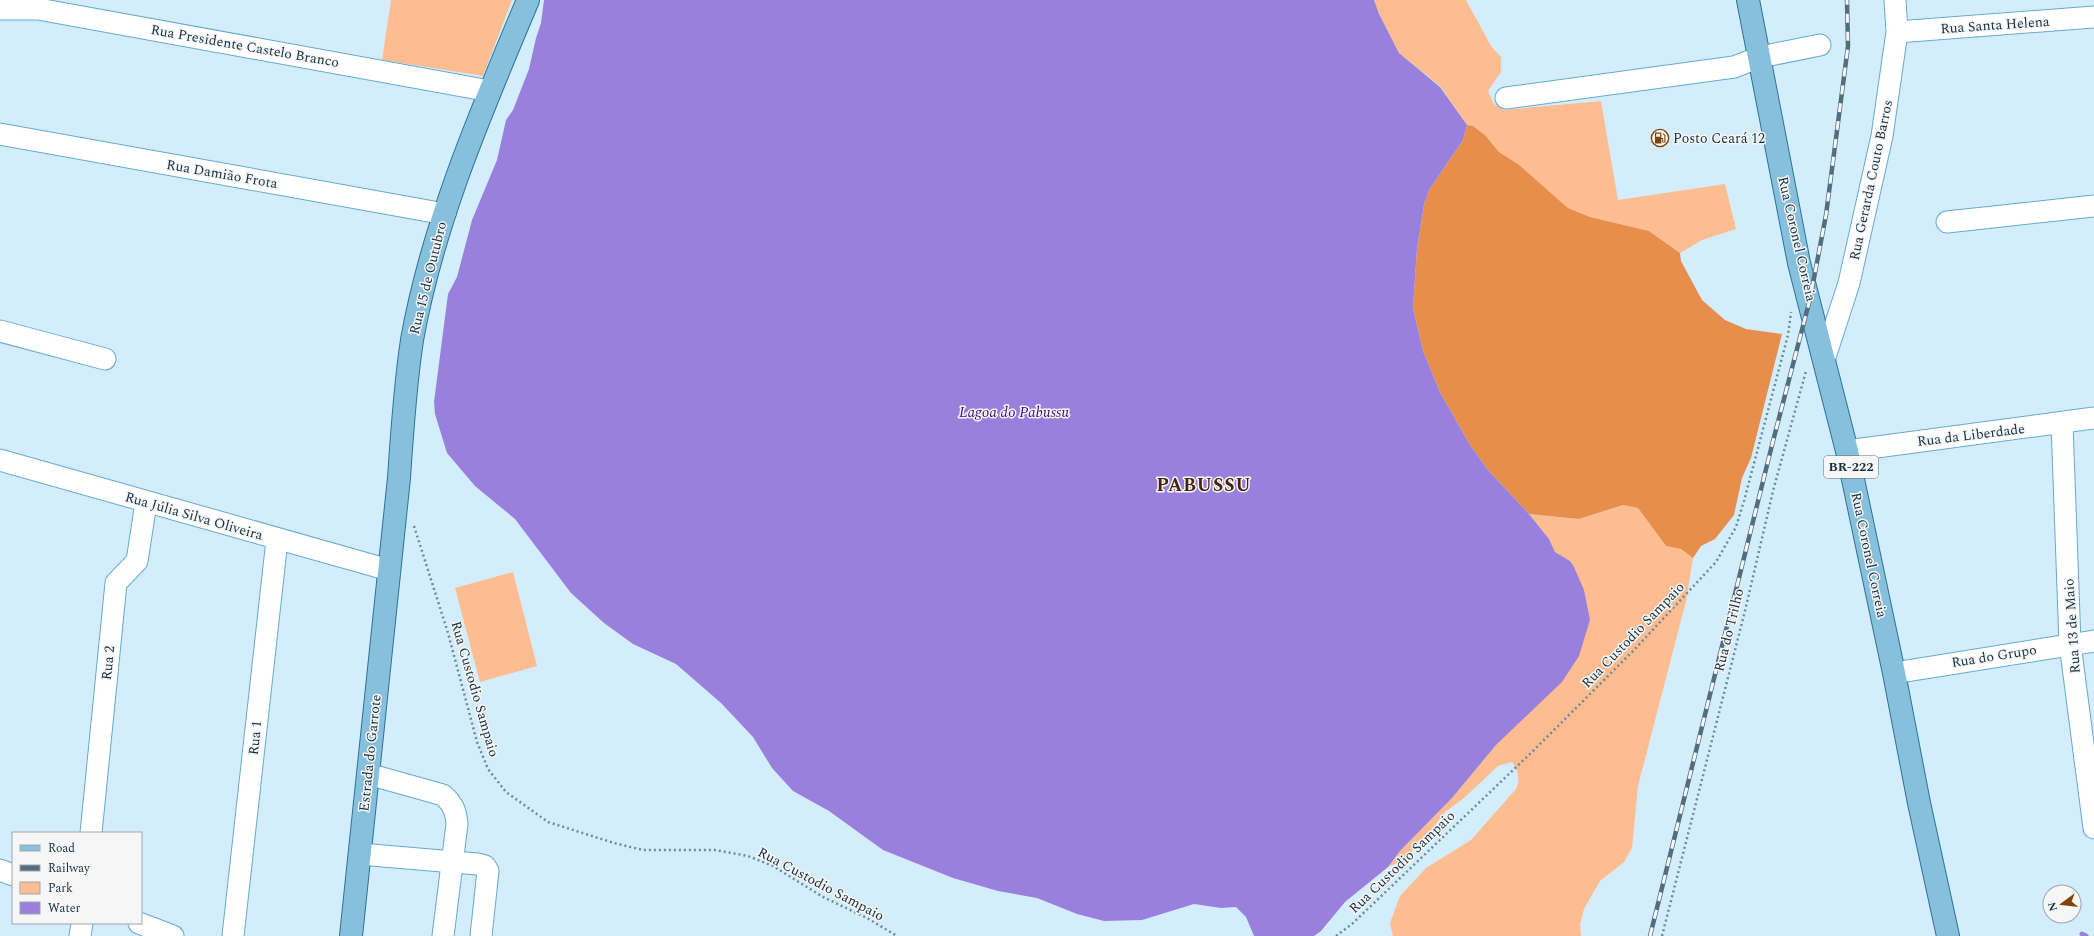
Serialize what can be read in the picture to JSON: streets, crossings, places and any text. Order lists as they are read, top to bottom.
{
  "streets": {
    "main road": [
      "Rua Coronel Correia",
      "Rua 15 de Outubro",
      "BR-222",
      "Estrada do Garrote"
    ],
    "street": [
      "Rua Santa Helena",
      "Rua Presidente Castelo Branco",
      "Rua Damião Frota",
      "Rua Gerarda Couto Barros",
      "Rua da Liberdade",
      "Rua Júlia Silva Oliveira",
      "Rua 13 de Maio",
      "Rua do Grupo",
      "Rua 2",
      "Rua 1"
    ],
    "path": ["Rua do Trilho", "Rua Custodio Sampaio"]
  },
  "crossings": [
    ["Rua Santa Helena", "Rua Gerarda Couto Barros"],
    ["Rua Presidente Castelo Branco", "Rua 15 de Outubro"],
    ["Rua Damião Frota", "Rua 15 de Outubro"],
    ["Rua Gerarda Couto Barros", "Rua Coronel Correia"],
    ["Rua Gerarda Couto Barros", "Rua do Trilho"],
    ["Rua Coronel Correia", "Rua da Liberdade"],
    ["Rua Coronel Correia", "Rua do Trilho"],
    ["Rua Coronel Correia", "Rua do Grupo"],
    ["Rua 15 de Outubro", "Rua Júlia Silva Oliveira"],
    ["Rua 15 de Outubro", "Estrada do Garrote"],
    ["Rua da Liberdade", "Rua 13 de Maio"],
    ["Rua Júlia Silva Oliveira", "Rua 2"],
    ["Rua Júlia Silva Oliveira", "Rua 1"],
    ["Rua Júlia Silva Oliveira", "Estrada do Garrote"],
    ["Rua 13 de Maio", "Rua do Grupo"]
  ],
  "districts": ["PABUSSU"],
  "water": ["Lagoa do Pabussu"],
  "places": {
    "fuel station": ["Posto Ceará 12"]
  },
  "legend": [
    "Road",
    "Railway",
    "Park",
    "Water"
  ],
  "north": "left"
}
